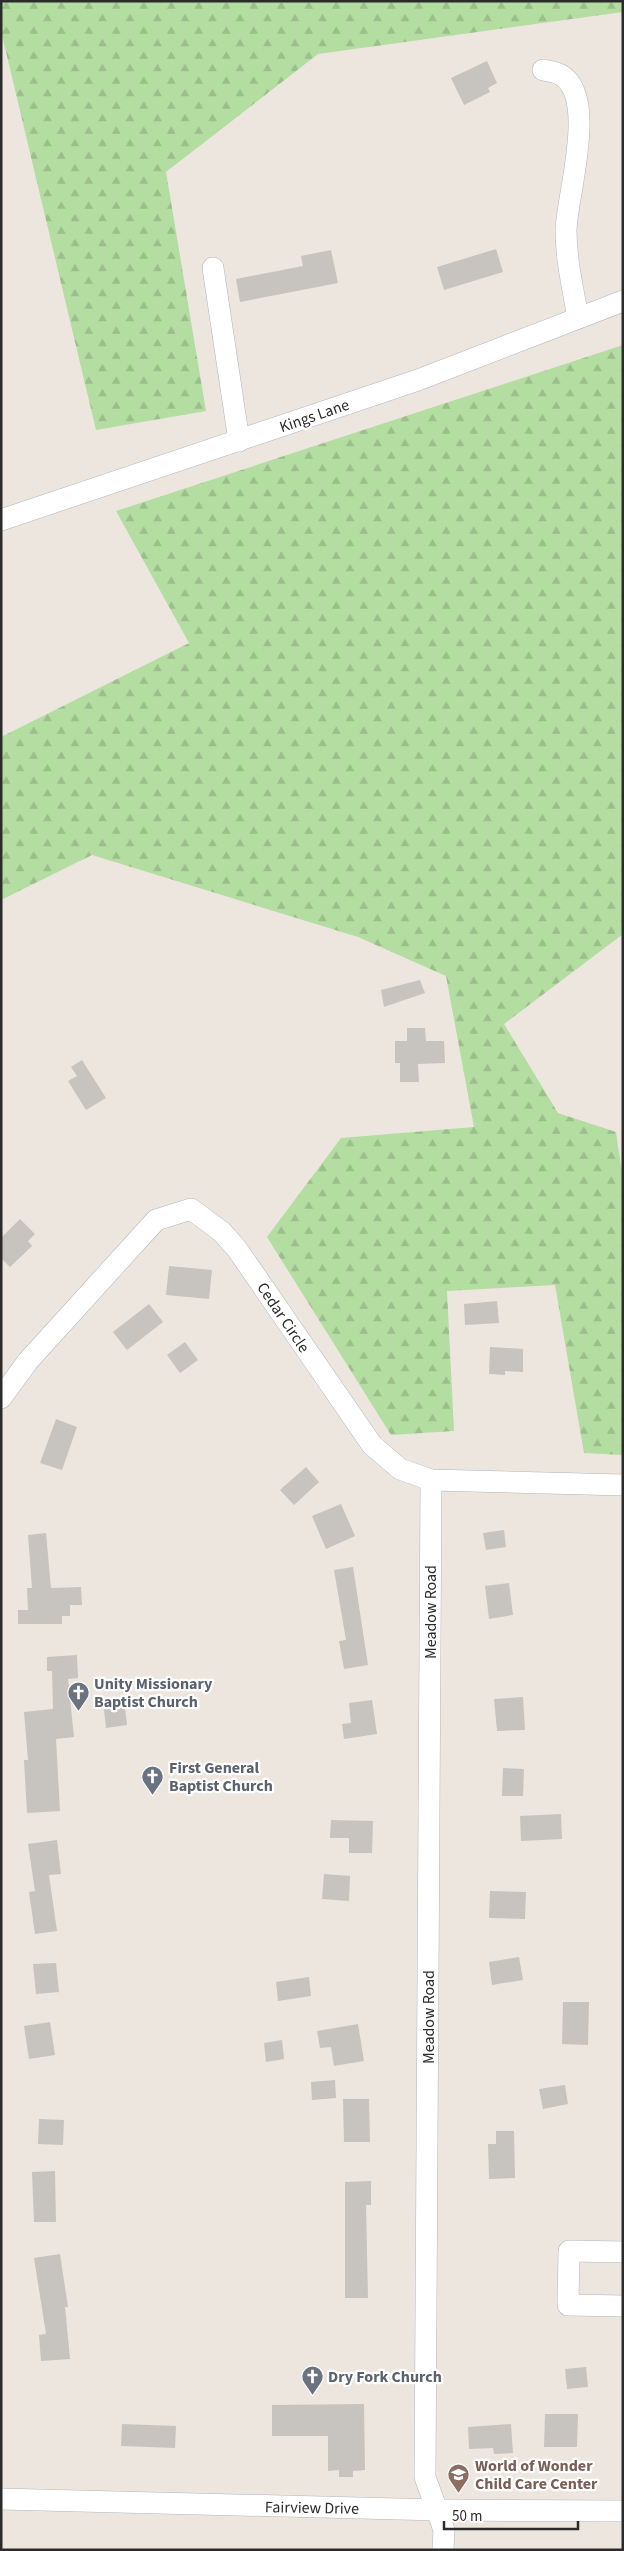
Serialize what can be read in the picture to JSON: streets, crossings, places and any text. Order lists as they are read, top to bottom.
{
  "streets": {
    "street": [
      "Kings Lane",
      "Cedar Circle",
      "Meadow Road",
      "Fairview Drive"
    ]
  },
  "crossings": [
    ["Cedar Circle", "Meadow Road"],
    ["Meadow Road", "Fairview Drive"]
  ],
  "places": {
    "church": ["Unity Missionary Baptist Church", "First General Baptist Church", "Dry Fork Church"],
    "school or university": ["World of Wonder Child Care Center"]
  },
  "scale_bar": "50 m"
}
